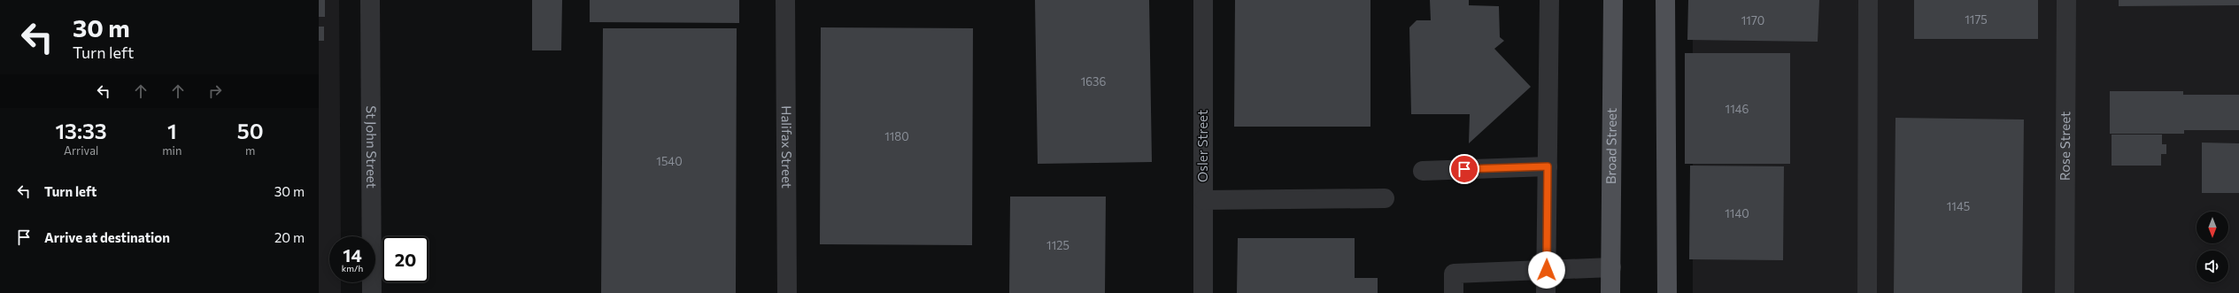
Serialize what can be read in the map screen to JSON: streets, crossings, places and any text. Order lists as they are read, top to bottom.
{
  "streets": {
    "main road": ["Broad Street"],
    "street": [
      "Osler Street",
      "St John Street",
      "Halifax Street",
      "Rose Street"
    ]
  },
  "house_numbers": [
    "1175",
    "1170",
    "1636",
    "1146",
    "1180",
    "1540",
    "1145",
    "1140",
    "1125"
  ],
  "north": "bottom",
  "page": {
    "turn": ["30 m", "Turn left"],
    "eta": [
      "13:33",
      "Arrival",
      "1",
      "min",
      "50",
      "m"
    ],
    "list": [
      {
        "name": "Turn left",
        "value": "30 m"
      },
      {
        "name": "Arrive at destination",
        "value": "20 m"
      }
    ],
    "speed": "14 km/h",
    "limit": "20"
  }
}
